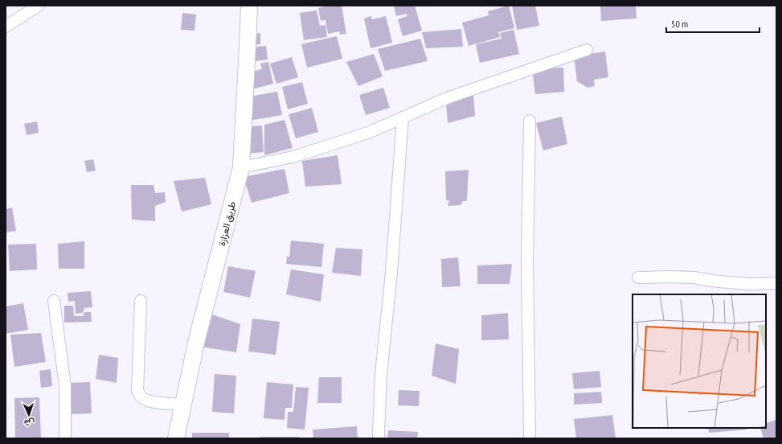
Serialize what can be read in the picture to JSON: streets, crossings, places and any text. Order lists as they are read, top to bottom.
{
  "streets": {
    "street": ["طريق العزازة"]
  },
  "scale_bar": "50 m",
  "north": "bottom"
}
